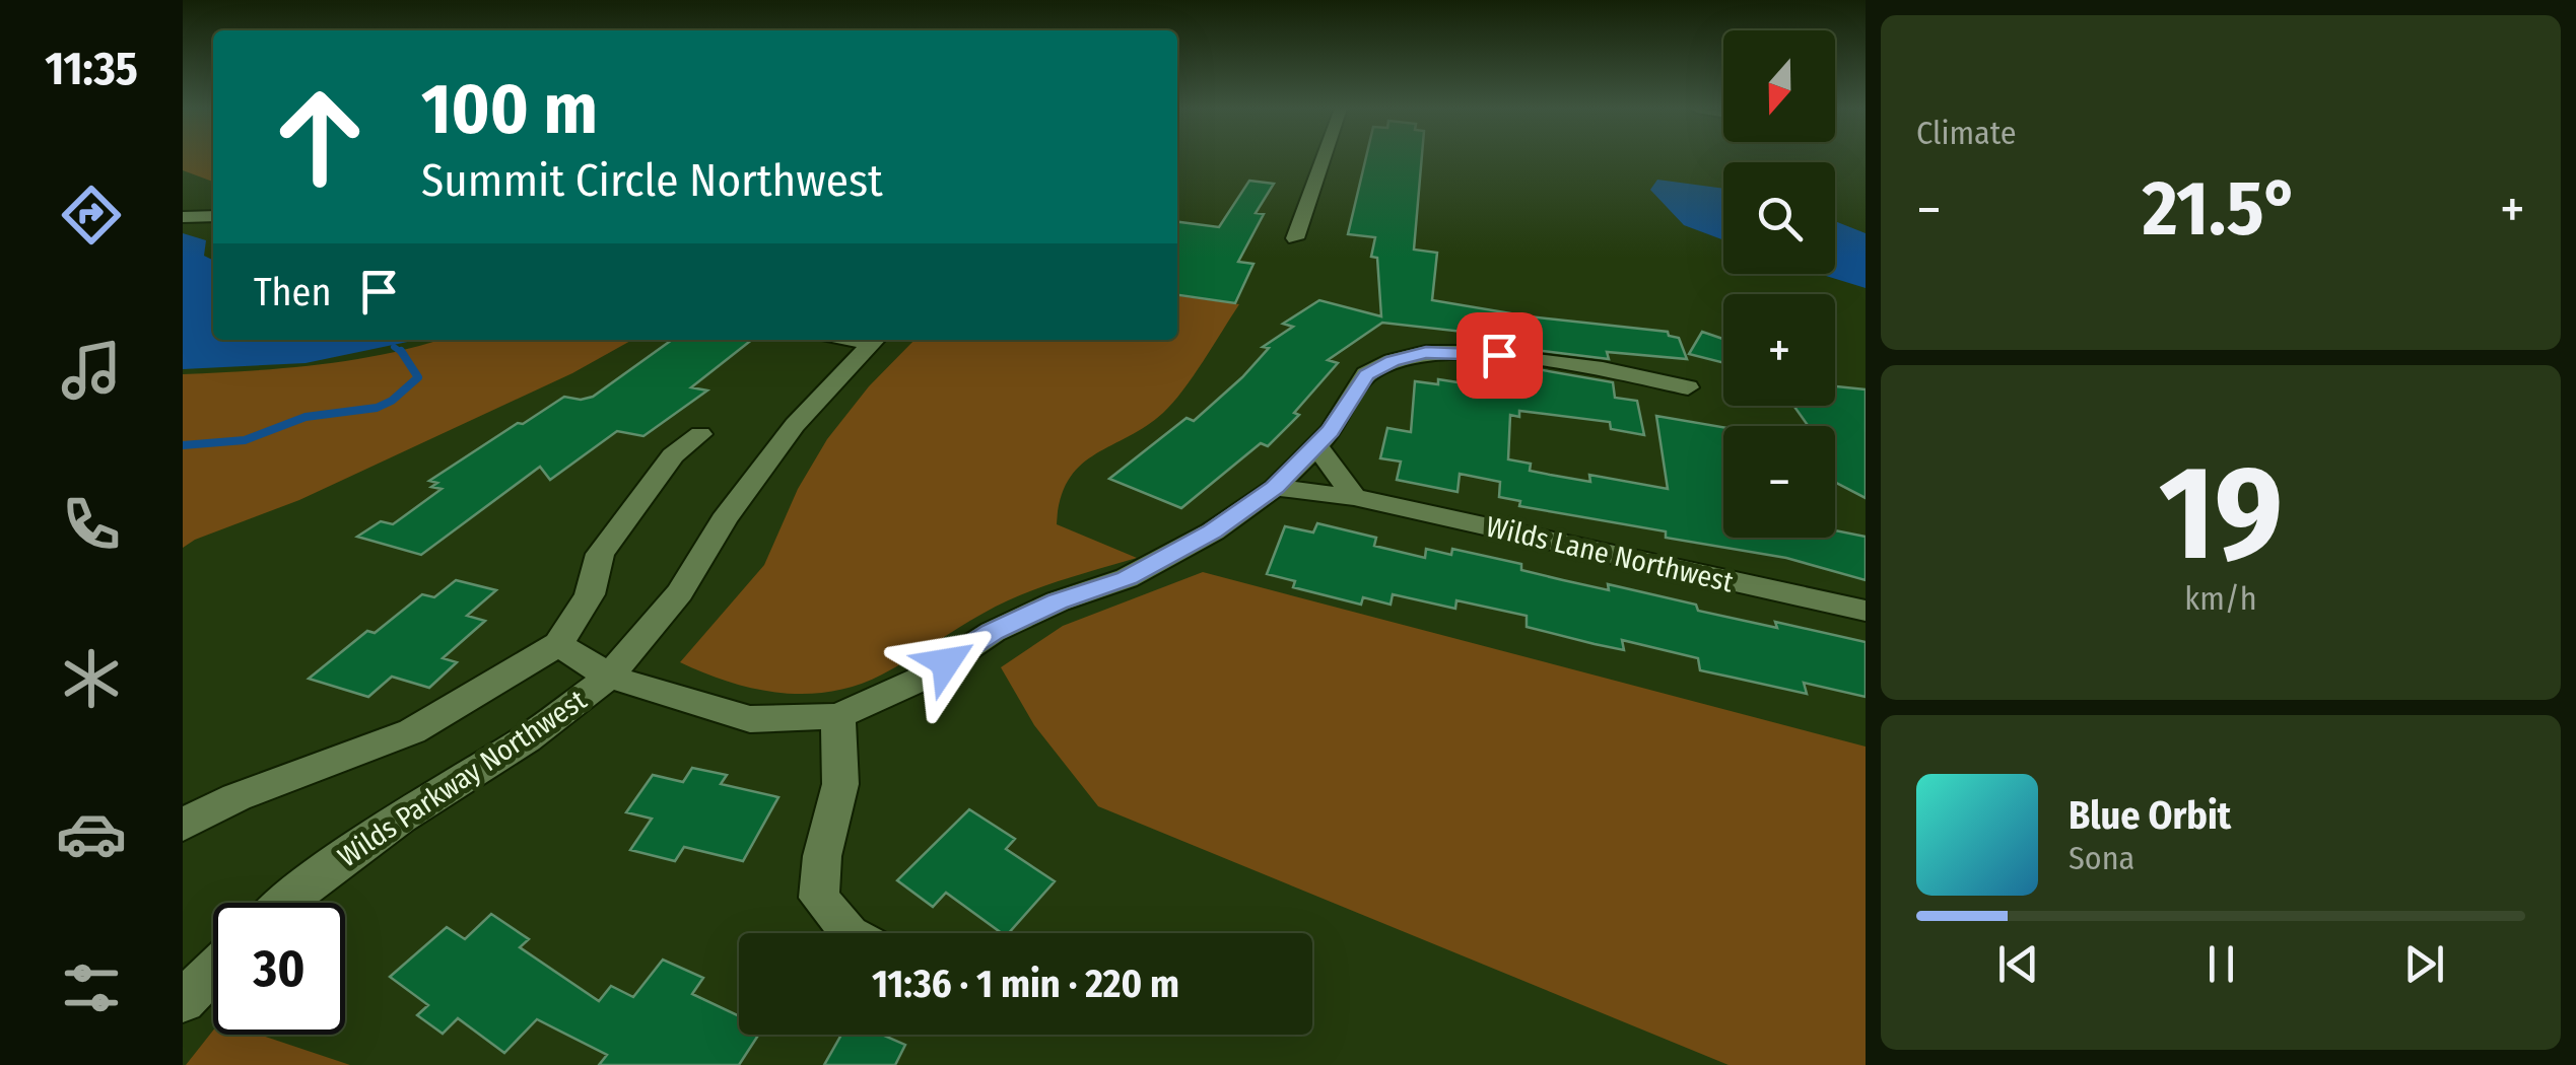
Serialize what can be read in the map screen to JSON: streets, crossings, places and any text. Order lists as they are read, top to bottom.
{
  "streets": {
    "street": ["Wilds Lane Northwest", "Wilds Parkway Northwest"]
  },
  "north": "bottom",
  "page": {
    "tabs": "11:35",
    "tile": [
      "Climate",
      ["19", "km/h"]
    ],
    "map_buttons": ["+", "−"],
    "turn": ["100 m", "Summit Circle Northwest"],
    "heat": ["−", "21.5°", "+"],
    "then": "Then",
    "song": ["Blue Orbit", "Sona"],
    "limit": "30",
    "trip": "11:36 · 1 min · 220 m"
  }
}
